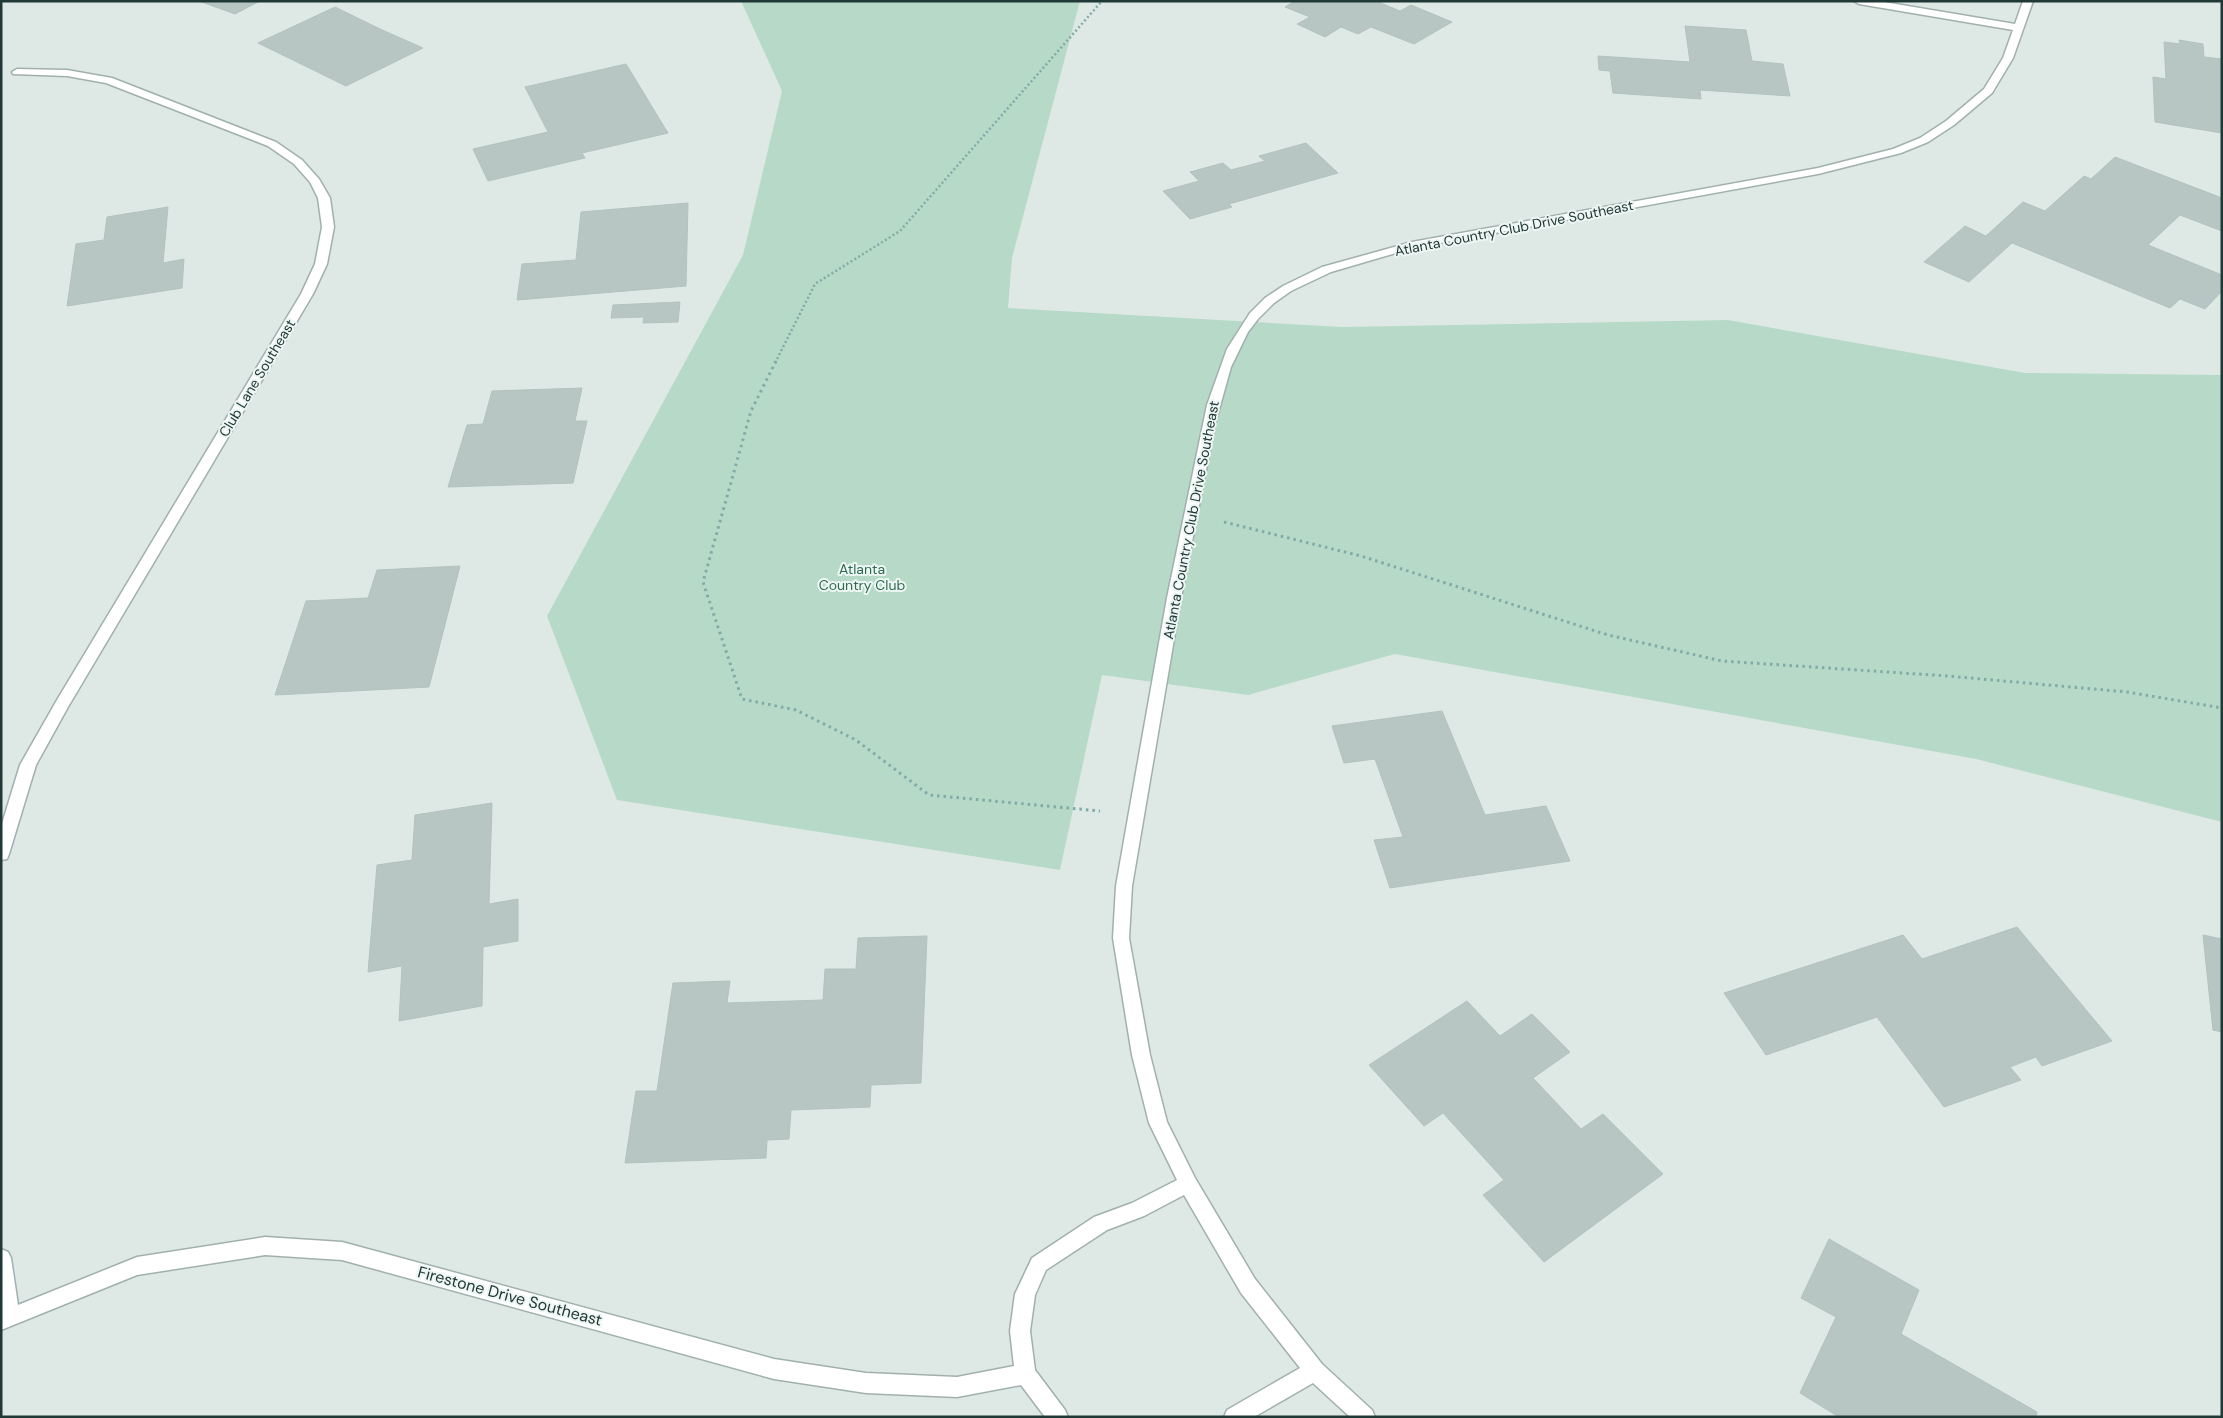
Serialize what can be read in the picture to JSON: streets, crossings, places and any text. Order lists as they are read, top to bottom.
{
  "streets": {
    "street": ["Atlanta Country Club Drive Southeast", "Club Lane Southeast", "Firestone Drive Southeast"]
  },
  "parks": ["Atlanta Country Club"]
}
